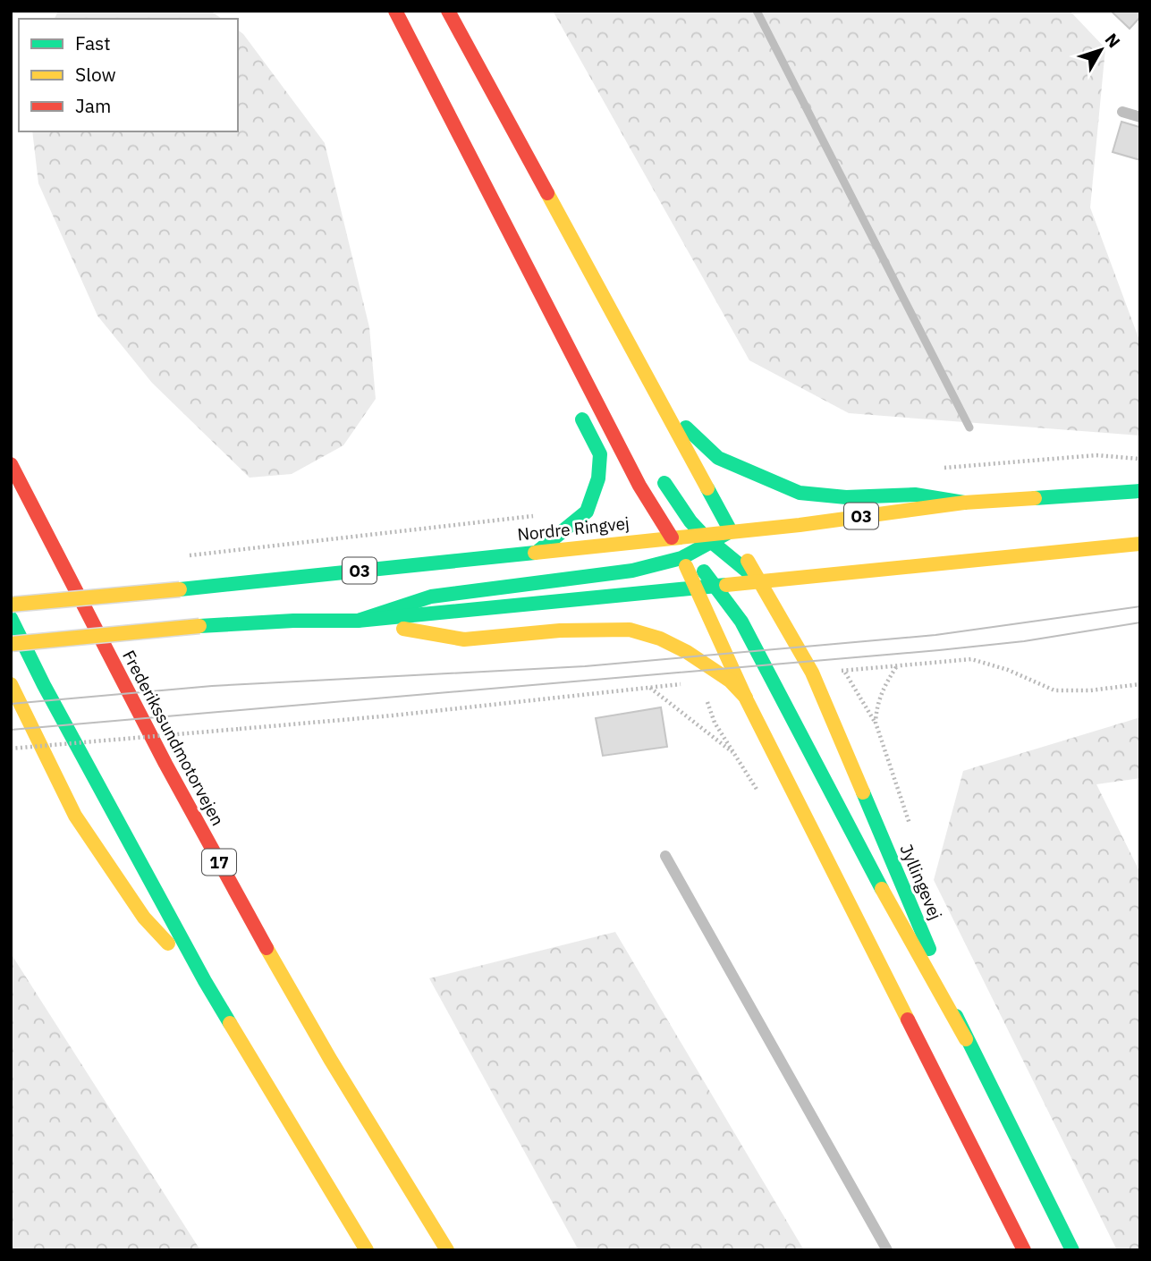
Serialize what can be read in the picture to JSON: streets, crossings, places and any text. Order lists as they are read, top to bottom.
{
  "streets": {
    "main road": [
      "O3",
      "Nordre Ringvej",
      "Frederikssundmotorvejen",
      "17",
      "Jyllingevej"
    ]
  },
  "crossings": [
    ["O3", "Nordre Ringvej"],
    ["O3", "Jyllingevej"],
    ["Nordre Ringvej", "Jyllingevej"]
  ],
  "legend": ["Fast", "Slow", "Jam"],
  "north": "top right"
}
